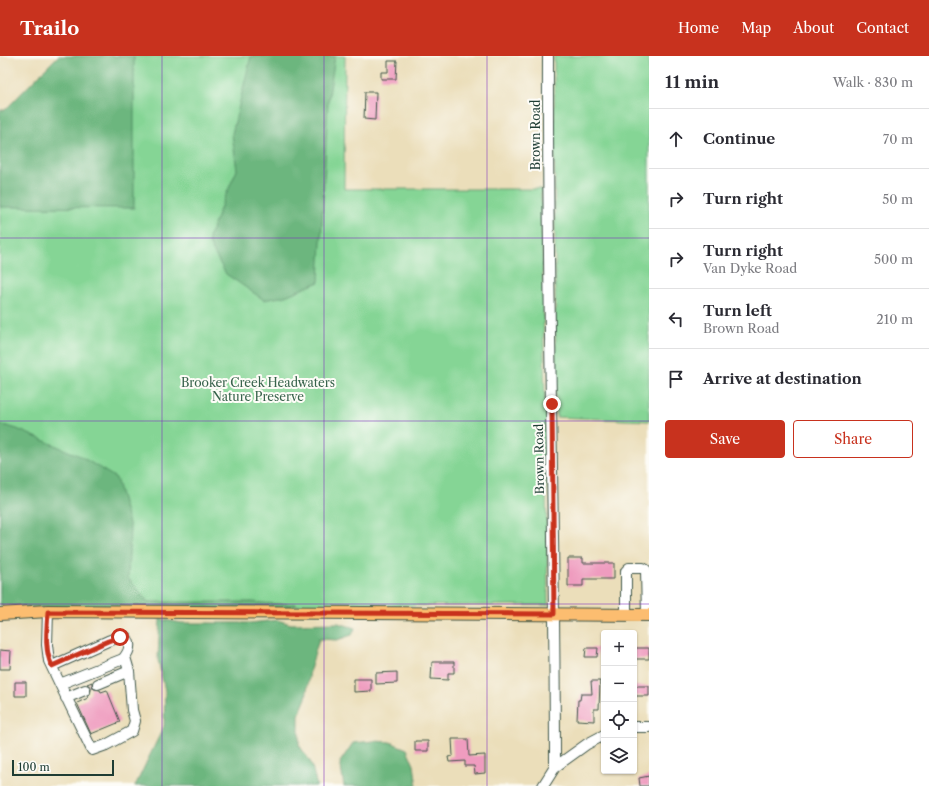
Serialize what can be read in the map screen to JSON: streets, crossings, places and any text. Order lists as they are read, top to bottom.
{
  "streets": {
    "street": ["Brown Road"]
  },
  "parks": ["Brooker Creek Headwaters Nature Preserve"],
  "scale_bar": "100 m",
  "page": {
    "header": "Trailo",
    "nav": [
      "Home",
      "Map",
      "About",
      "Contact"
    ],
    "heading": ["11 min", "Walk · 830 m"],
    "list": [
      ["Continue", "70 m"],
      ["Turn right", "50 m"],
      ["Turn right", "Van Dyke Road", "500 m"],
      ["Turn left", "Brown Road", "210 m"],
      "Arrive at destination"
    ],
    "buttons": ["Save", "Share"],
    "map_buttons": ["+", "−"],
    "scale": "100 m"
  }
}
